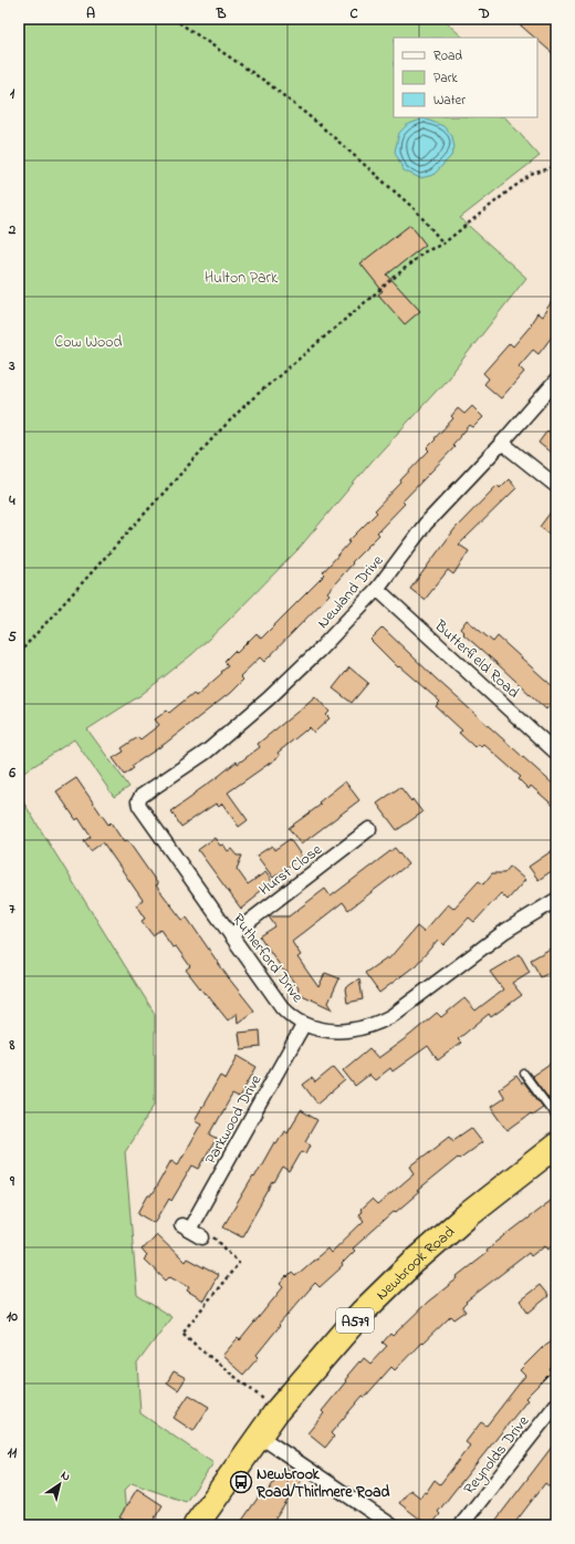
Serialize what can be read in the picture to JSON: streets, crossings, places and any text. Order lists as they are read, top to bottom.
{
  "streets": {
    "highway": ["Newbrook Road", "A579"],
    "street": [
      "Newland Drive",
      "Butterfield Road",
      "Hurst Close",
      "Rutherford Drive",
      "Parkwood Drive",
      "Reynolds Drive"
    ]
  },
  "crossings": [
    ["Newland Drive", "Butterfield Road"],
    ["Newland Drive", "Rutherford Drive"],
    ["Hurst Close", "Rutherford Drive"],
    ["Rutherford Drive", "Parkwood Drive"]
  ],
  "parks": ["Hulton Park", "Cow Wood"],
  "places": {
    "bus stop": ["Newbrook Road/Thirlmere Road"]
  },
  "legend": ["Road", "Park", "Water"],
  "north": "top right",
  "grid": {
    "columns": [
      "A",
      "B",
      "C",
      "D"
    ],
    "rows": [
      "1",
      "2",
      "3",
      "4",
      "5",
      "6",
      "7",
      "8",
      "9",
      "10",
      "11"
    ]
  }
}
